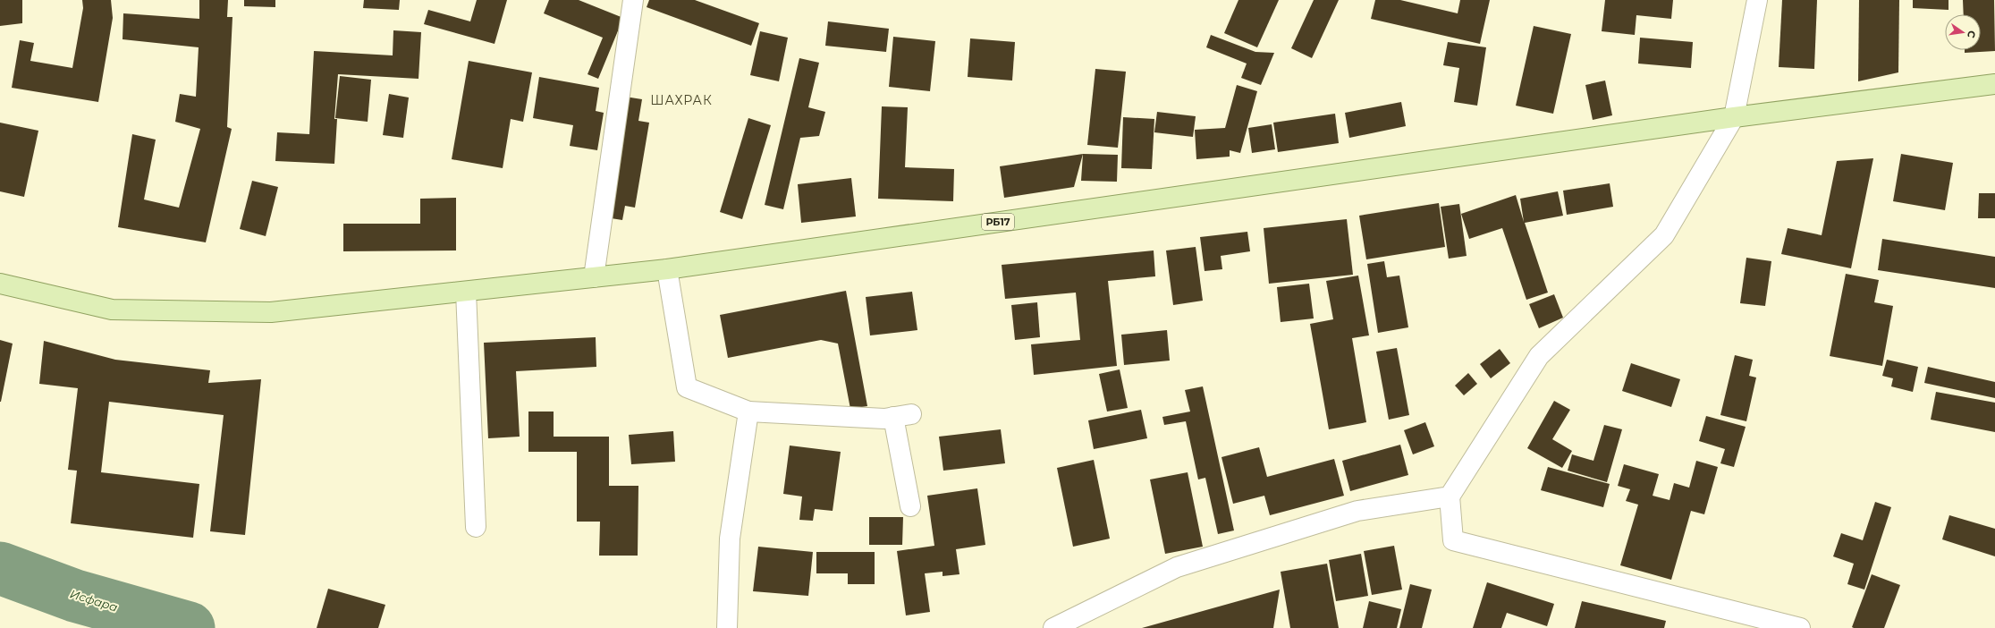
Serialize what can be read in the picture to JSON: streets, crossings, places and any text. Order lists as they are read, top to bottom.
{
  "streets": {
    "main road": ["РБ17"]
  },
  "districts": ["ШАХРАК"],
  "water": ["Исфара"],
  "north": "right"
}
